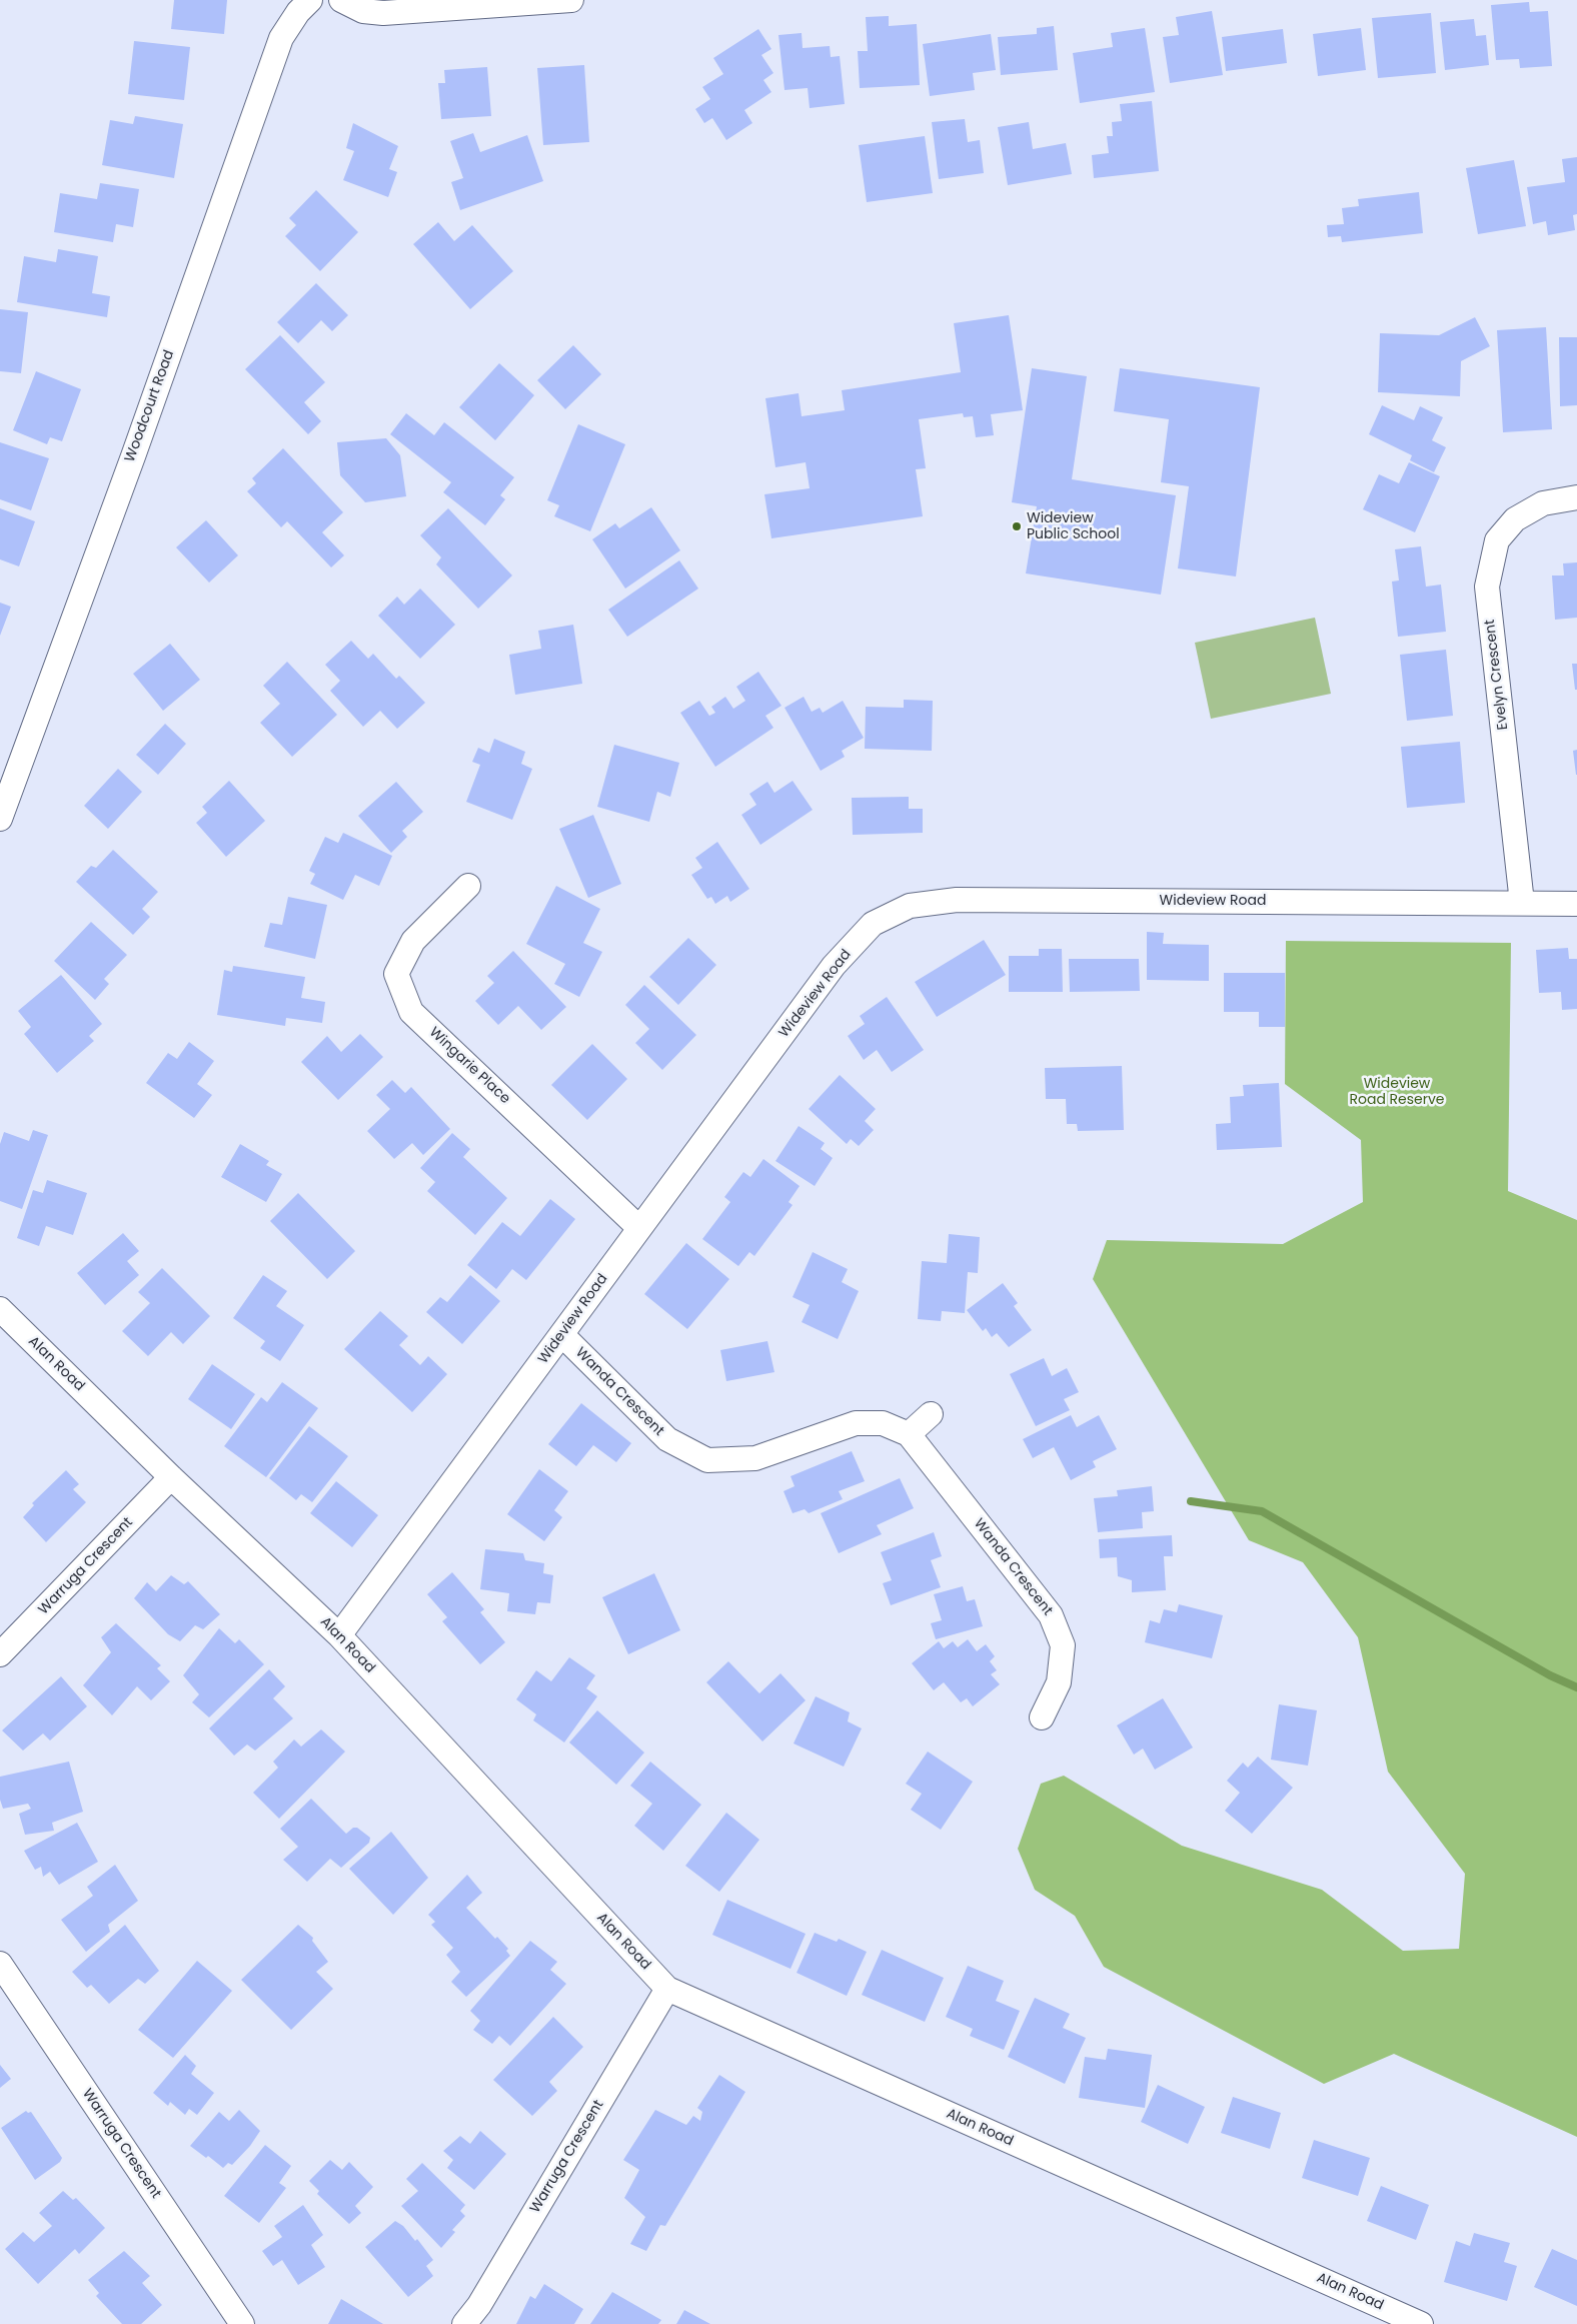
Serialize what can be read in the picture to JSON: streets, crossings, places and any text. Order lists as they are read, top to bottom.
{
  "streets": {
    "street": [
      "Woodcourt Road",
      "Evelyn Crescent",
      "Wideview Road",
      "Wingarie Place",
      "Alan Road",
      "Wanda Crescent",
      "Warruga Crescent"
    ]
  },
  "crossings": [
    ["Evelyn Crescent", "Wideview Road"],
    ["Wideview Road", "Wingarie Place"],
    ["Wideview Road", "Alan Road"],
    ["Wideview Road", "Wanda Crescent"],
    ["Alan Road", "Warruga Crescent"]
  ],
  "parks": ["Wideview Road Reserve"],
  "places": ["Wideview Public School"]
}
